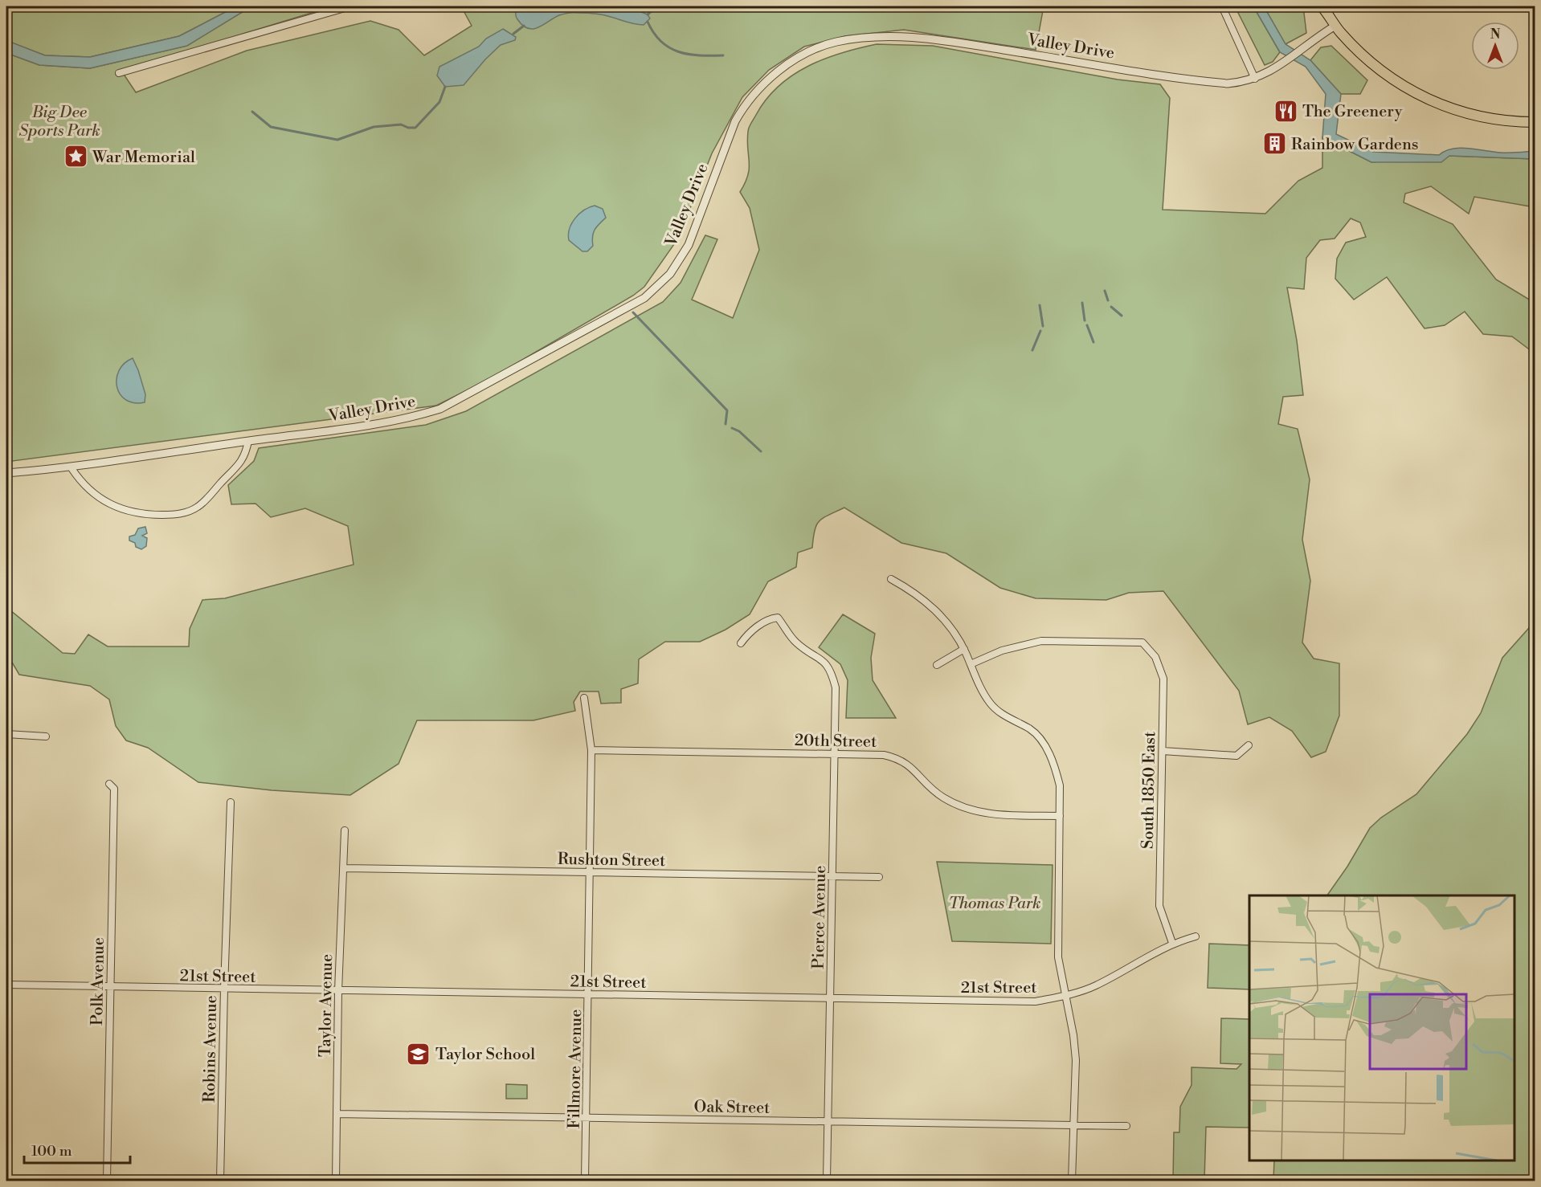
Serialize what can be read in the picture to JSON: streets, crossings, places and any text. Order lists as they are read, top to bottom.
{
  "streets": {
    "street": [
      "Valley Drive",
      "20th Street",
      "South 1850 East",
      "Rushton Street",
      "Pierce Avenue",
      "21st Street",
      "Polk Avenue",
      "Taylor Avenue",
      "Robins Avenue",
      "Fillmore Avenue",
      "Oak Street"
    ]
  },
  "crossings": [
    ["20th Street", "Pierce Avenue"],
    ["20th Street", "Fillmore Avenue"],
    ["South 1850 East", "21st Street"],
    ["Rushton Street", "Pierce Avenue"],
    ["Rushton Street", "Taylor Avenue"],
    ["Rushton Street", "Fillmore Avenue"],
    ["Pierce Avenue", "21st Street"],
    ["Pierce Avenue", "Oak Street"],
    ["21st Street", "Polk Avenue"],
    ["21st Street", "Taylor Avenue"],
    ["21st Street", "Robins Avenue"],
    ["21st Street", "Fillmore Avenue"],
    ["Taylor Avenue", "Oak Street"],
    ["Fillmore Avenue", "Oak Street"]
  ],
  "parks": ["Big Dee Sports Park", "Thomas Park"],
  "places": {
    "restaurant": ["The Greenery"],
    "building": ["Rainbow Gardens"],
    "place": ["War Memorial"],
    "school or university": ["Taylor School"]
  },
  "scale_bar": "100 m",
  "north": "top"
}
